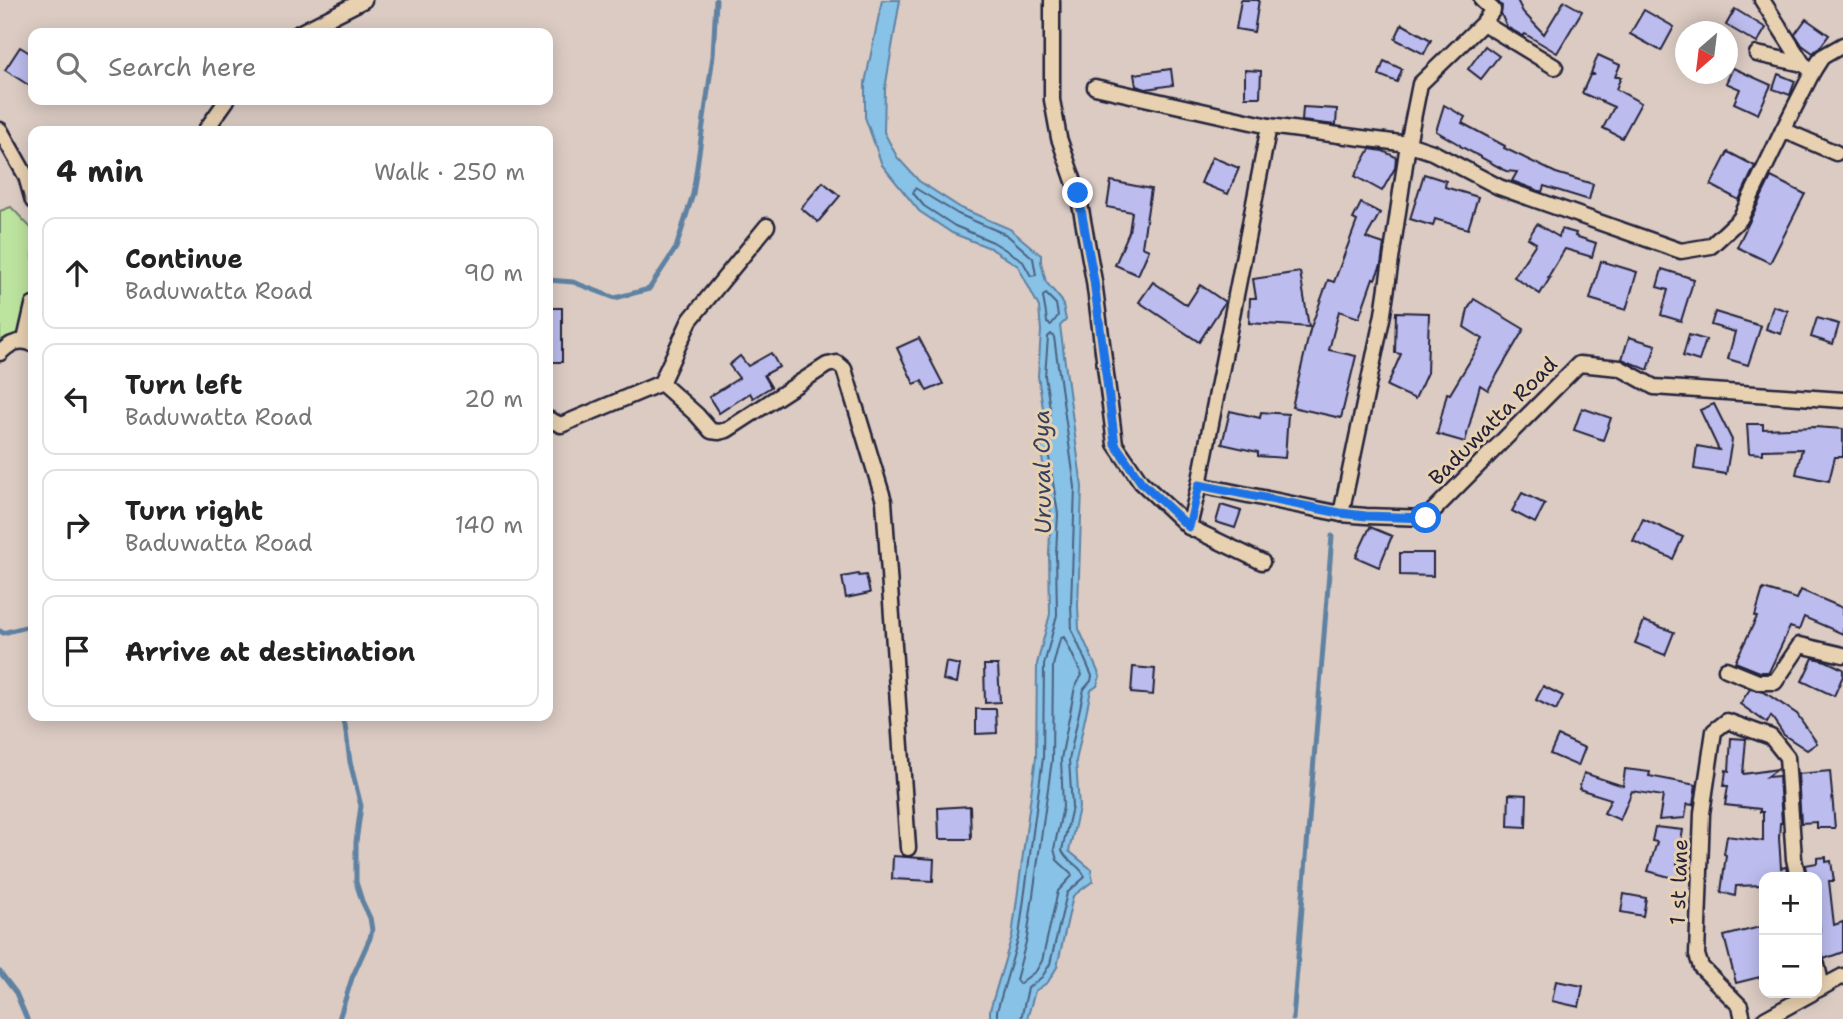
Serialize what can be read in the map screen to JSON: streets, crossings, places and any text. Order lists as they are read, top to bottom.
{
  "streets": {
    "street": ["Baduwatta Road", "1 st lane"]
  },
  "water": ["Uruval Oya"],
  "north": "bottom left",
  "page": {
    "search": "Search here",
    "heading": ["4 min", "Walk · 250 m"],
    "list": [
      ["Continue", "Baduwatta Road", "90 m"],
      ["Turn left", "Baduwatta Road", "20 m"],
      ["Turn right", "Baduwatta Road", "140 m"],
      "Arrive at destination"
    ],
    "map_buttons": ["+", "−"]
  }
}
